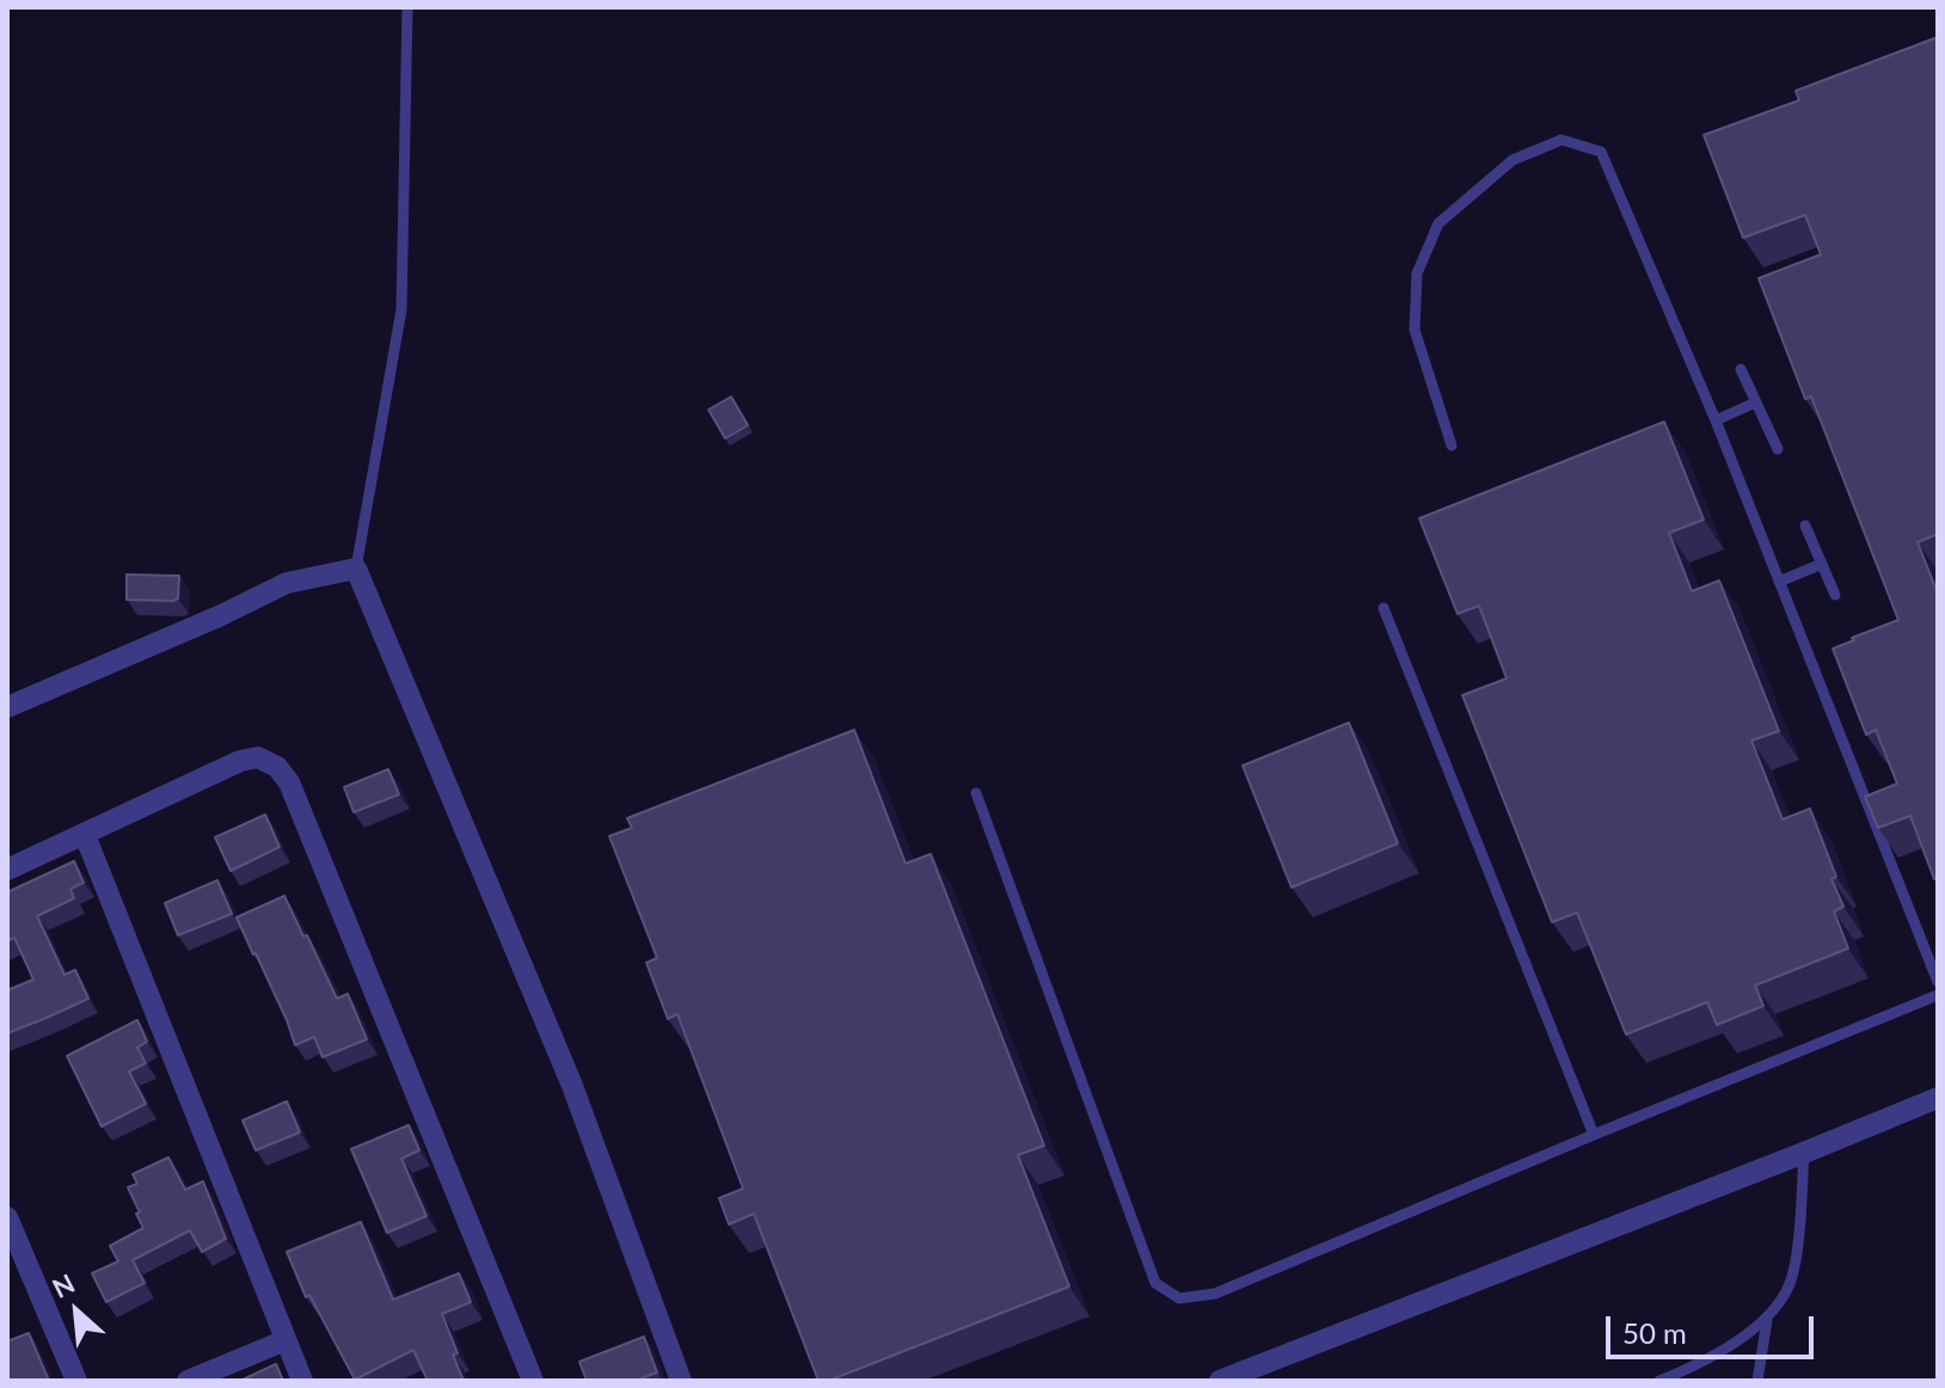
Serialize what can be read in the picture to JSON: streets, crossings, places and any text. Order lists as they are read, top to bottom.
{
  "scale_bar": "50 m",
  "north": "top left"
}
